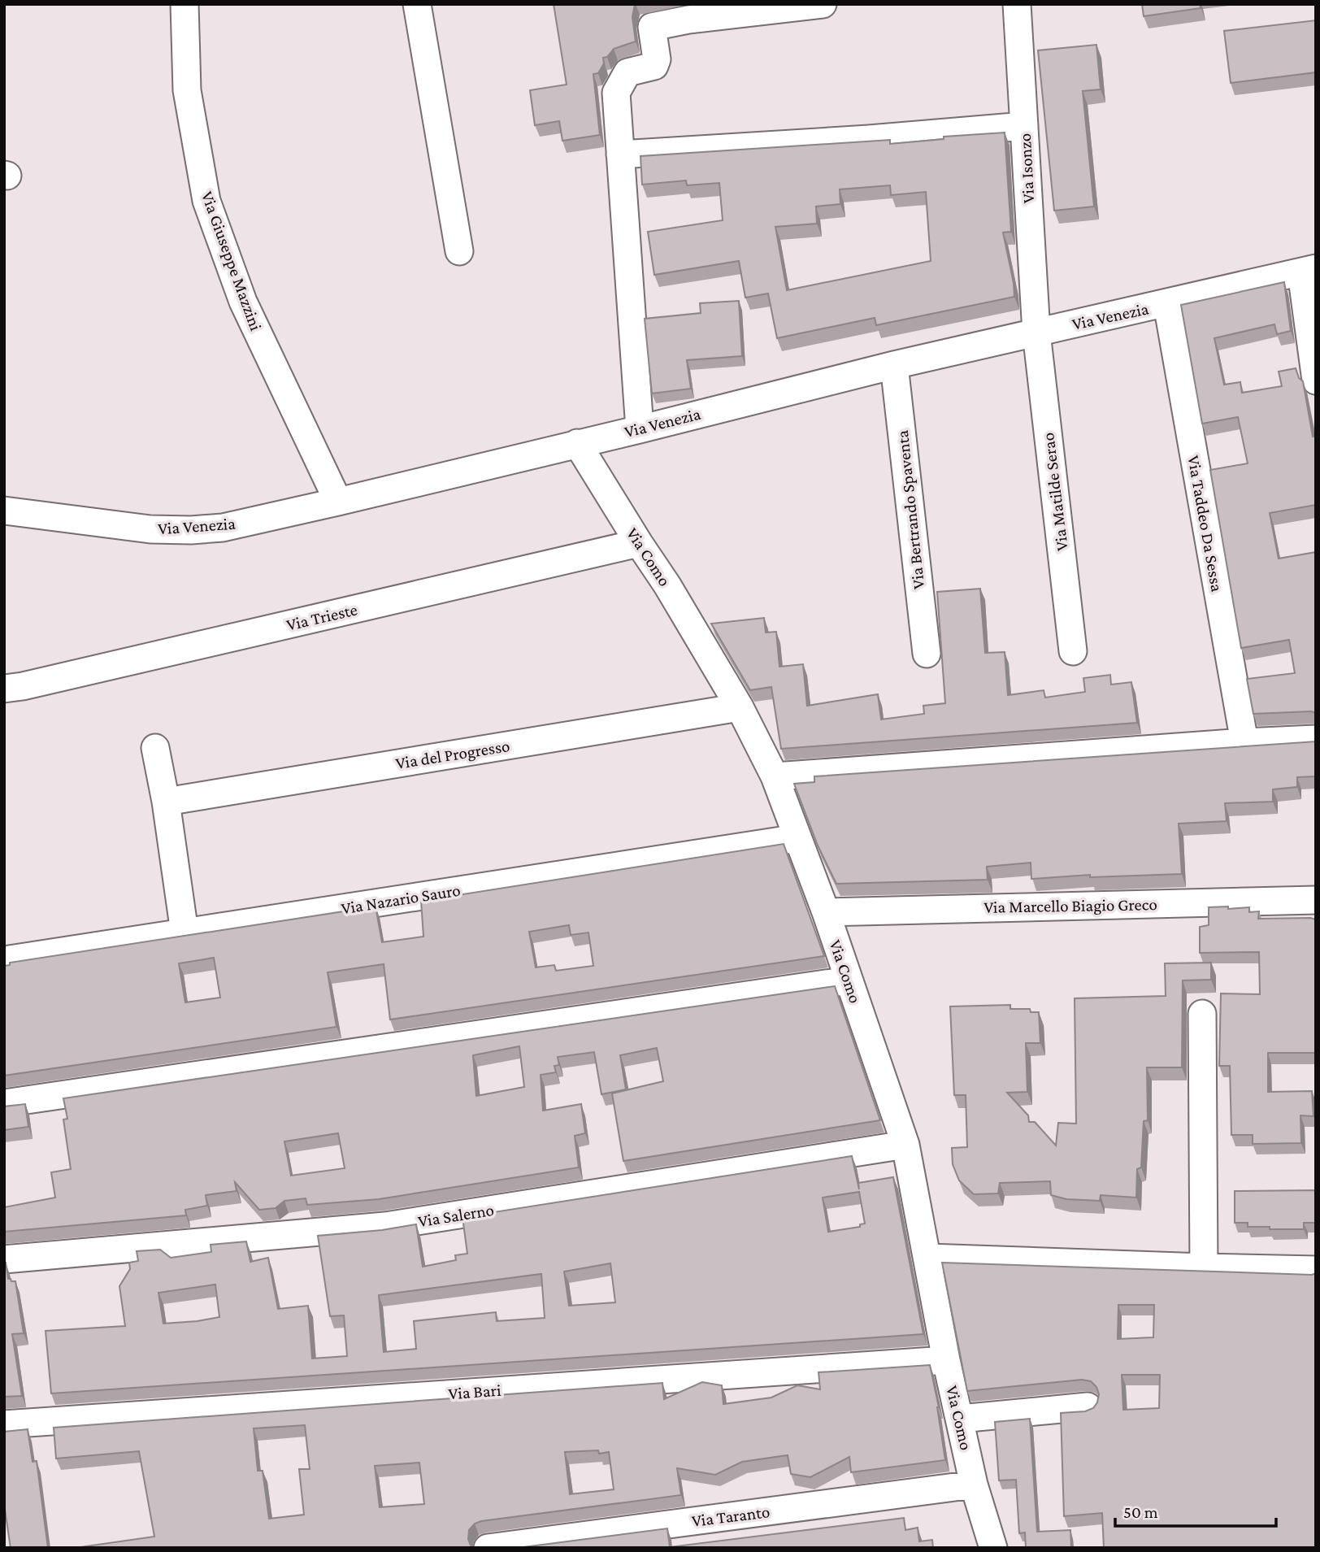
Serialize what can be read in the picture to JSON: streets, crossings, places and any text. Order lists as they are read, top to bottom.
{
  "streets": {
    "street": [
      "Via Isonzo",
      "Via Giuseppe Mazzini",
      "Via Venezia",
      "Via Matilde Serao",
      "Via Bertrando Spaventa",
      "Via Taddeo Da Sessa",
      "Via Como",
      "Via Trieste",
      "Via del Progresso",
      "Via Nazario Sauro",
      "Via Marcello Biagio Greco",
      "Via Salerno",
      "Via Bari",
      "Via Taranto"
    ]
  },
  "crossings": [
    ["Via Isonzo", "Via Venezia"],
    ["Via Isonzo", "Via Matilde Serao"],
    ["Via Giuseppe Mazzini", "Via Venezia"],
    ["Via Venezia", "Via Matilde Serao"],
    ["Via Venezia", "Via Bertrando Spaventa"],
    ["Via Venezia", "Via Taddeo Da Sessa"],
    ["Via Venezia", "Via Como"],
    ["Via Como", "Via Trieste"],
    ["Via Como", "Via del Progresso"],
    ["Via Como", "Via Nazario Sauro"],
    ["Via Como", "Via Marcello Biagio Greco"],
    ["Via Como", "Via Salerno"],
    ["Via Como", "Via Bari"],
    ["Via Como", "Via Taranto"]
  ],
  "scale_bar": "50 m"
}
